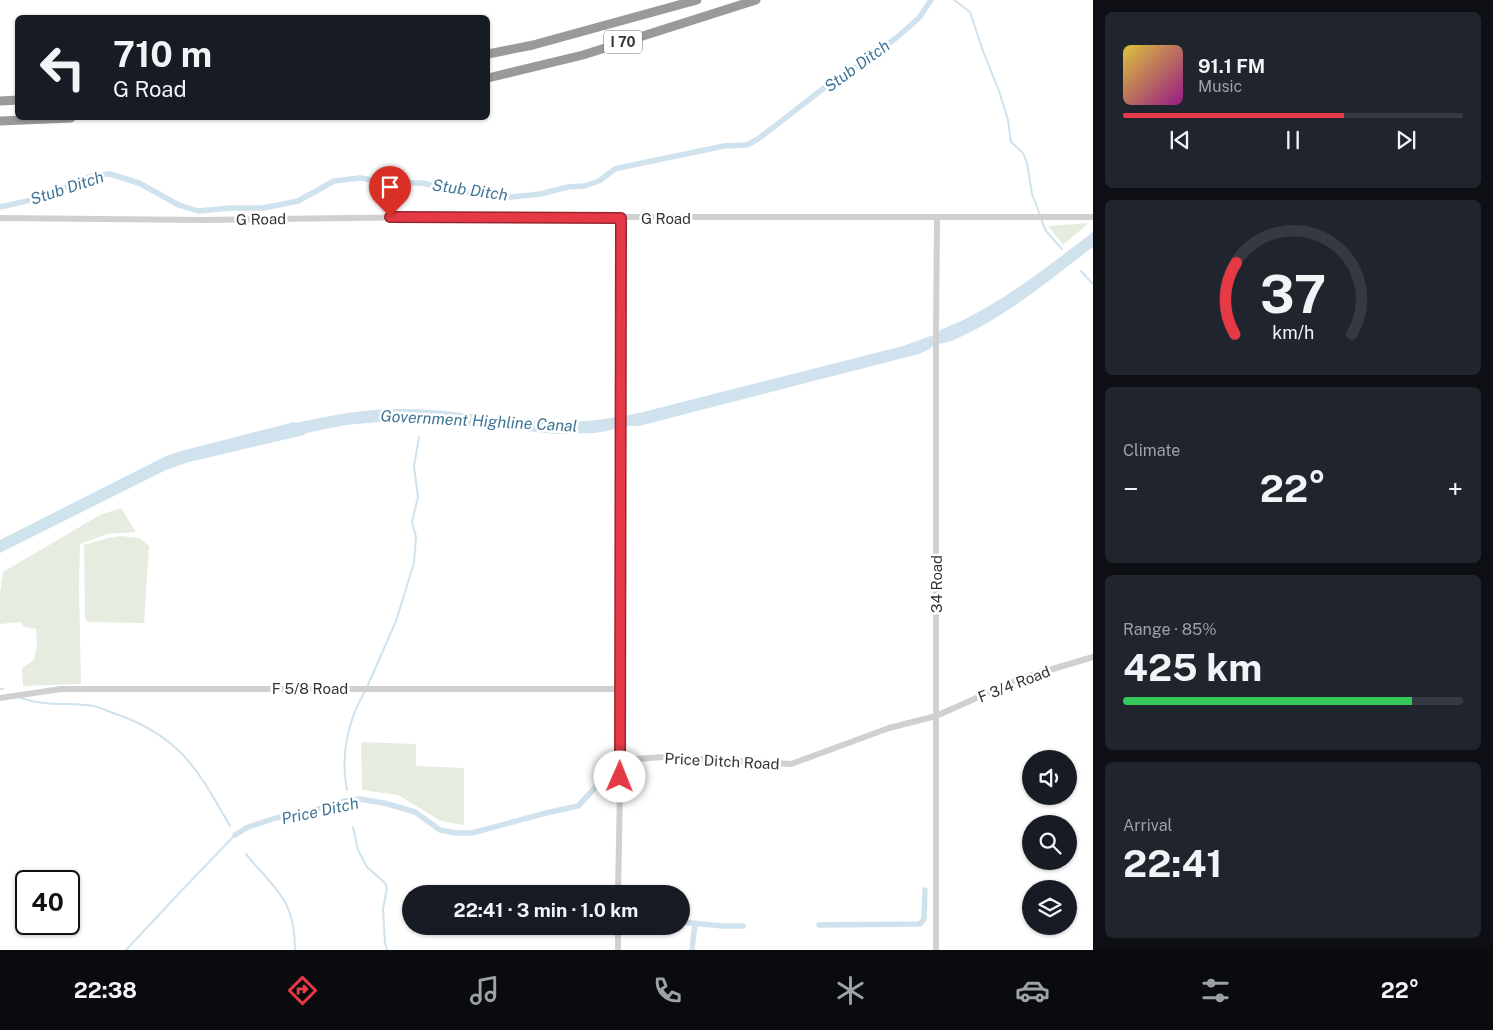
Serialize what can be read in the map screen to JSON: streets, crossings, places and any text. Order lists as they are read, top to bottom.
{
  "streets": {
    "highway": ["I 70"],
    "street": [
      "G Road",
      "34 Road",
      "F 3/4 Road",
      "F 5/8 Road",
      "Price Ditch Road"
    ]
  },
  "crossings": [
    ["G Road", "34 Road"],
    ["34 Road", "F 3/4 Road"],
    ["34 Road", "Price Ditch Road"],
    ["F 3/4 Road", "Price Ditch Road"]
  ],
  "water": ["Stub Ditch", "Government Highline Canal", "Price Ditch"],
  "page": {
    "turn": ["710 m", "G Road"],
    "song": ["91.1 FM", "Music"],
    "tile": [
      "Climate",
      ["Range · 85%", "425 km"],
      ["Arrival", "22:41"]
    ],
    "heat": ["−", "22°", "+"],
    "limit": "40",
    "trip": "22:41 · 3 min · 1.0 km",
    "tabs": ["22:38", "22°"],
    "gauge": ["37", "km/h"]
  }
}
